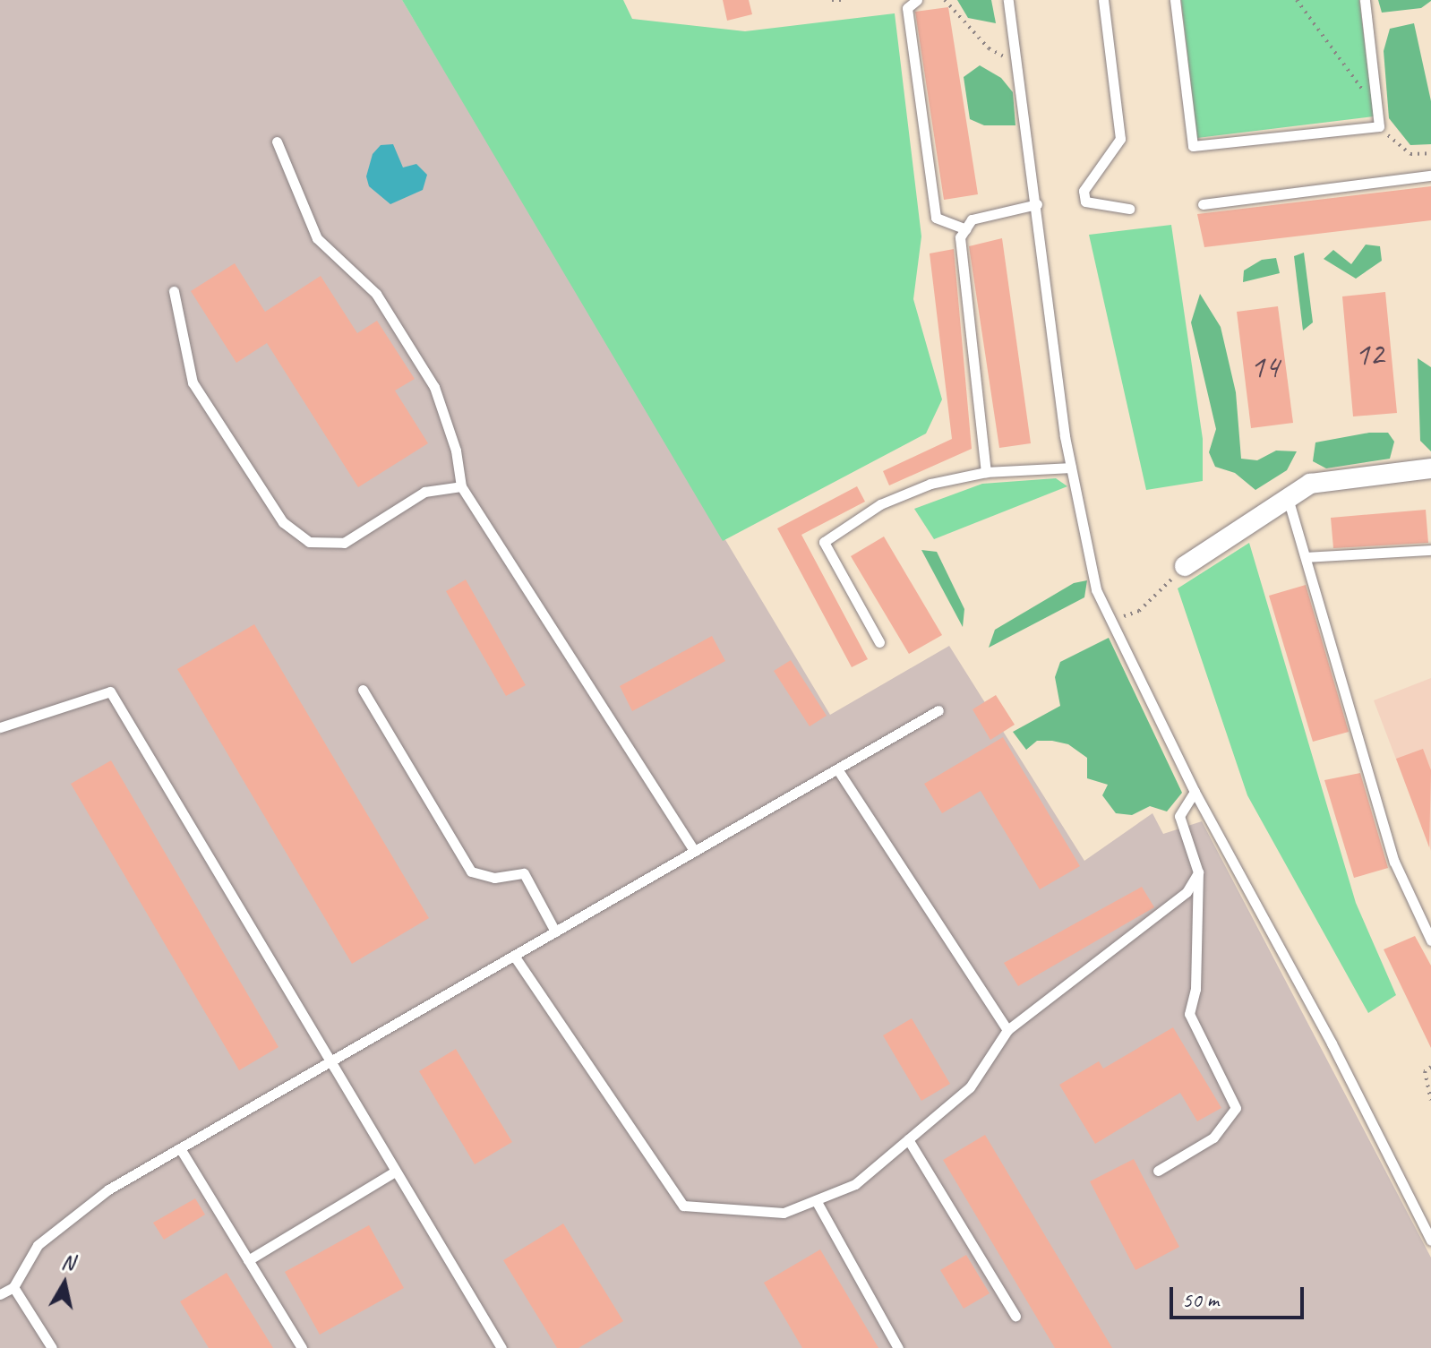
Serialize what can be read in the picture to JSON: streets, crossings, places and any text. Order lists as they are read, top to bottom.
{
  "house_numbers": ["12", "14"],
  "scale_bar": "50 m",
  "north": "top"
}
